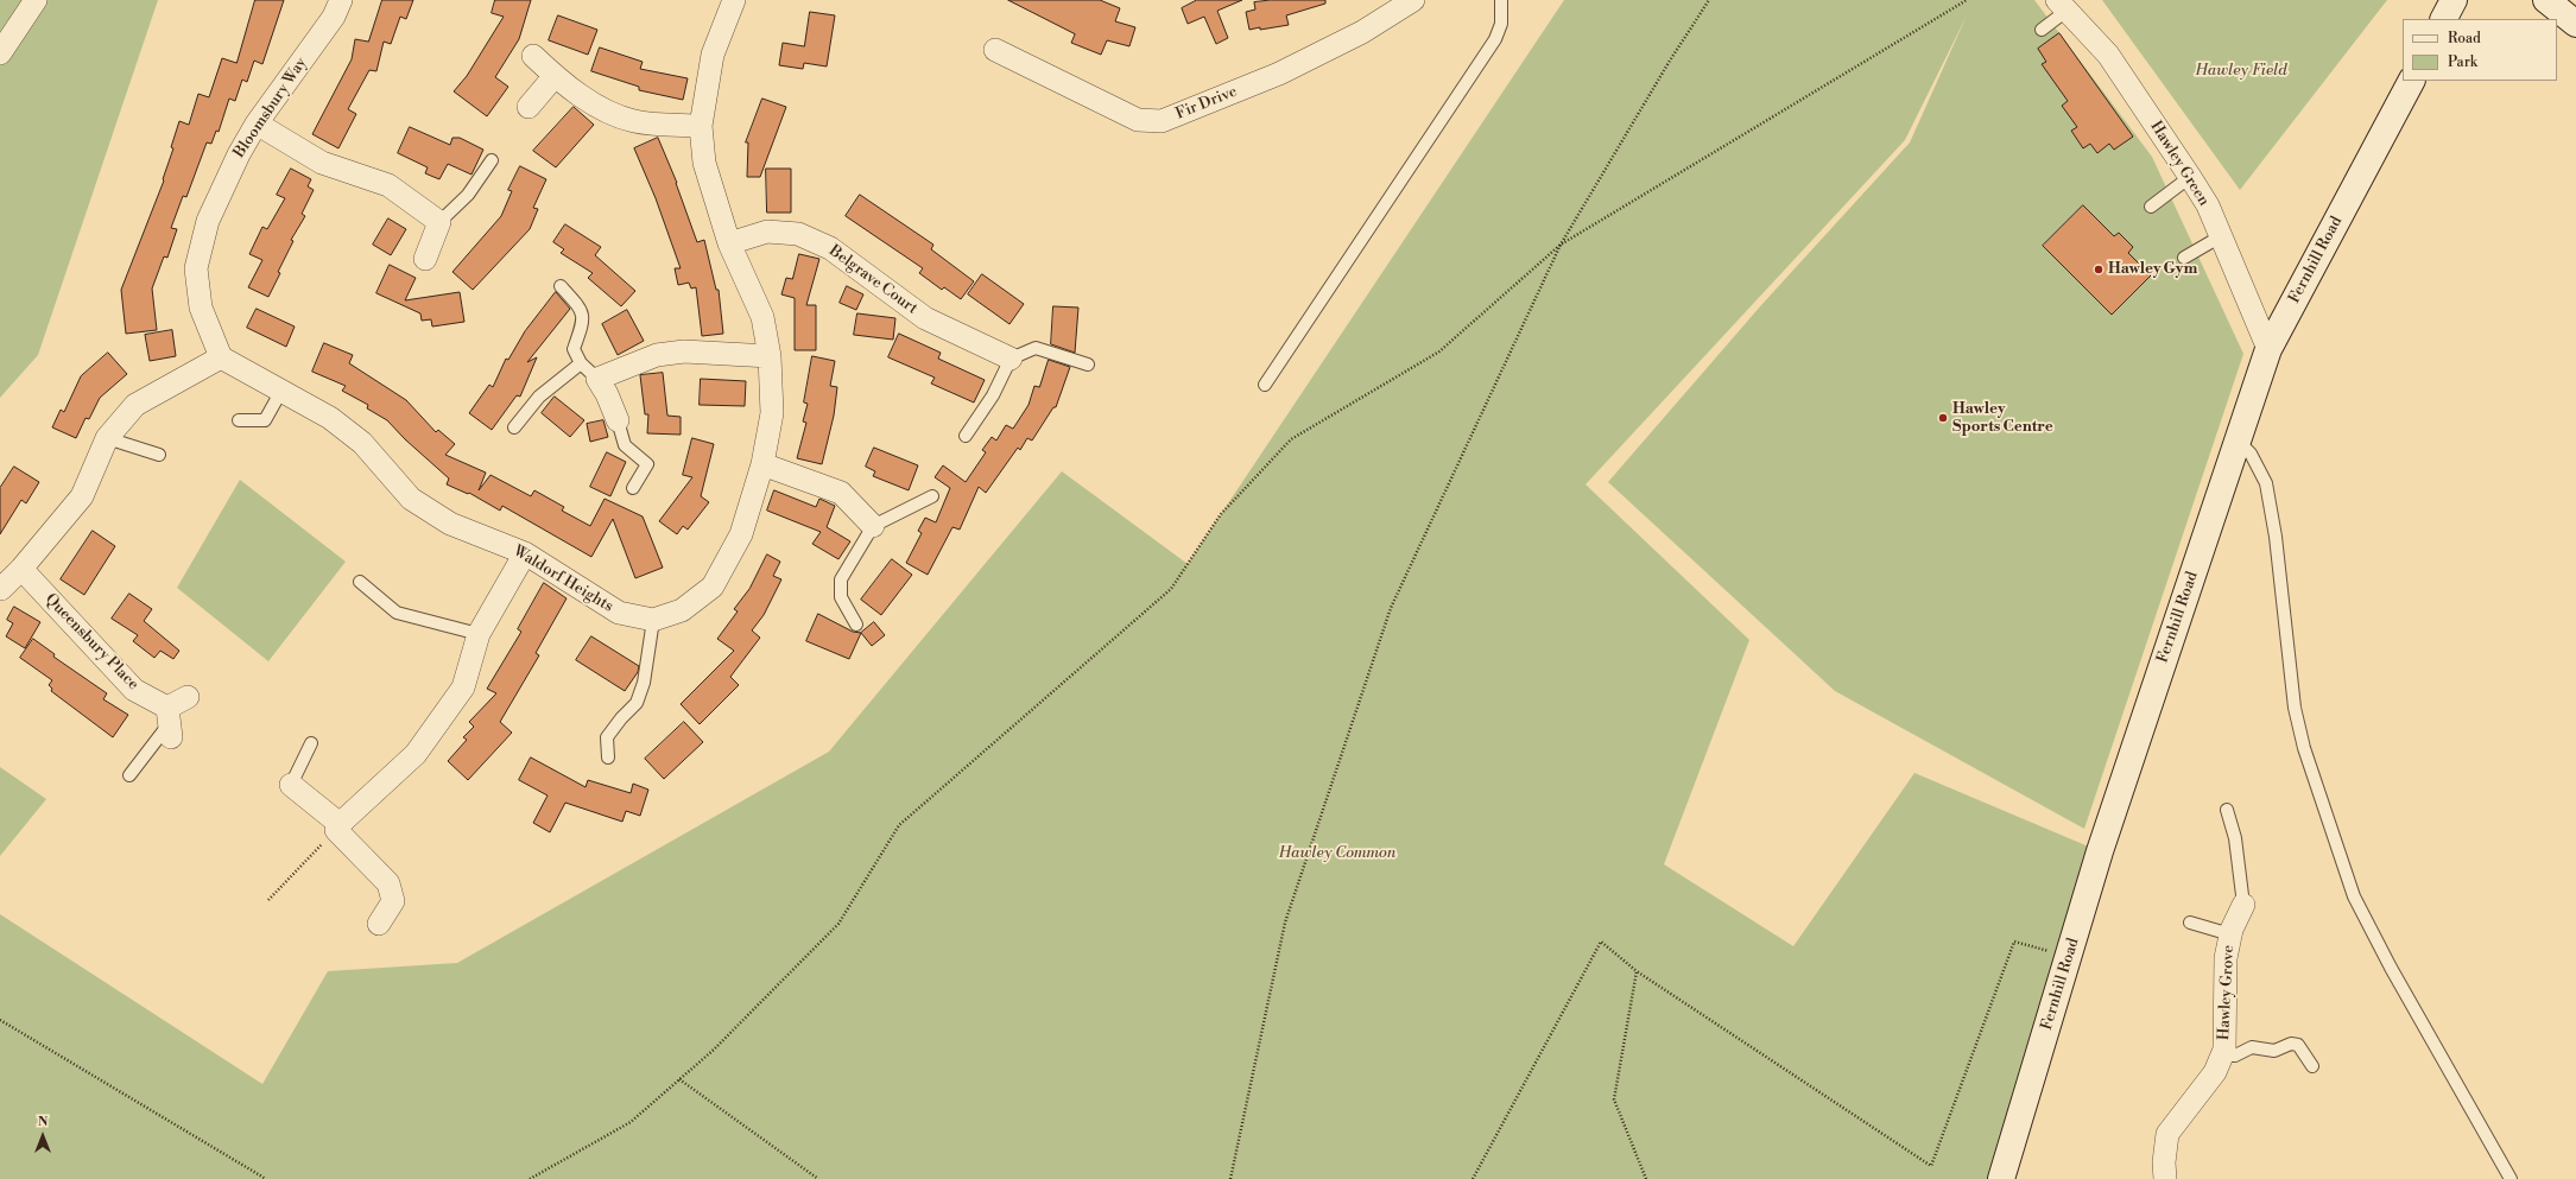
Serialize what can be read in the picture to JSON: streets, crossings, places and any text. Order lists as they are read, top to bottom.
{
  "streets": {
    "street": [
      "Fir Drive",
      "Bloomsbury Way",
      "Hawley Green",
      "Fernhill Road",
      "Belgrave Court",
      "Waldorf Heights",
      "Queensbury Place",
      "Hawley Grove"
    ]
  },
  "crossings": [
    ["Bloomsbury Way", "Waldorf Heights"],
    ["Hawley Green", "Fernhill Road"]
  ],
  "parks": ["Hawley Field", "Hawley Common"],
  "places": ["Hawley Gym", "Hawley Sports Centre"],
  "legend": ["Road", "Park"],
  "north": "top"
}
